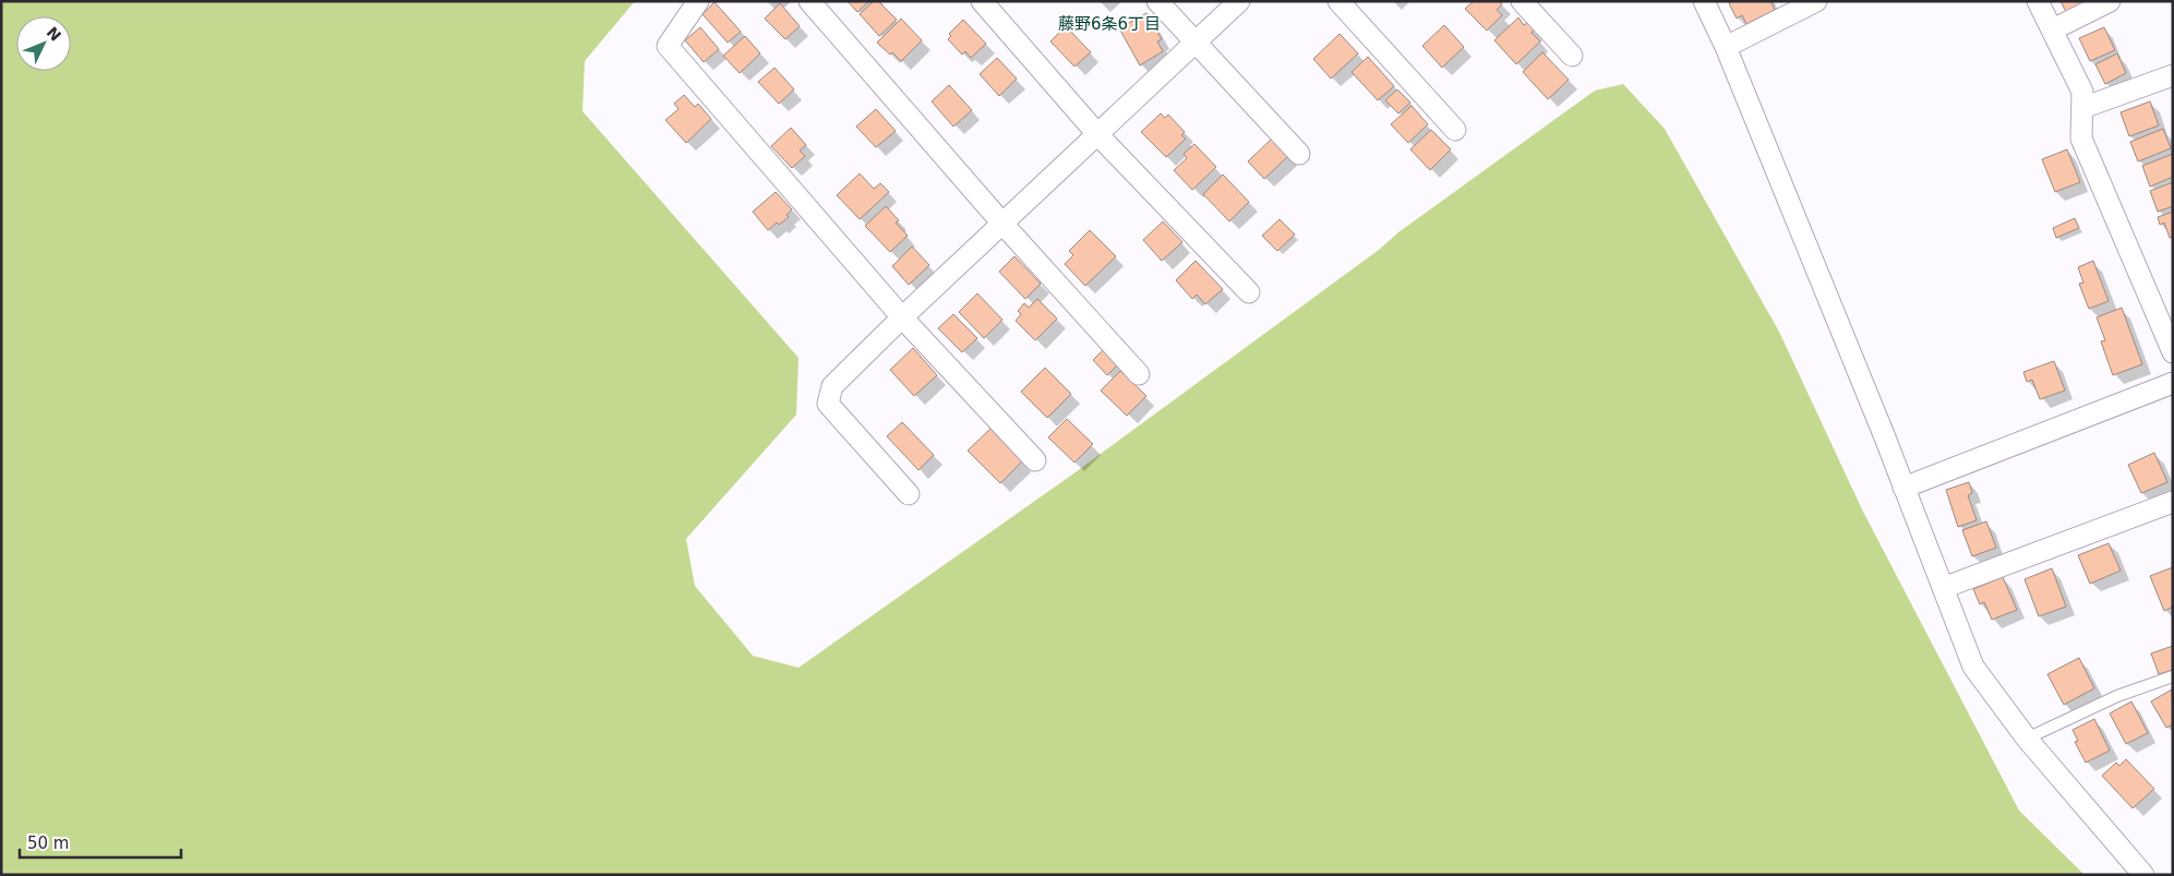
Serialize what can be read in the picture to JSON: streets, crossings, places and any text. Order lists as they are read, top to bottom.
{
  "districts": ["藤野6条6丁目"],
  "scale_bar": "50 m",
  "north": "top right"
}
